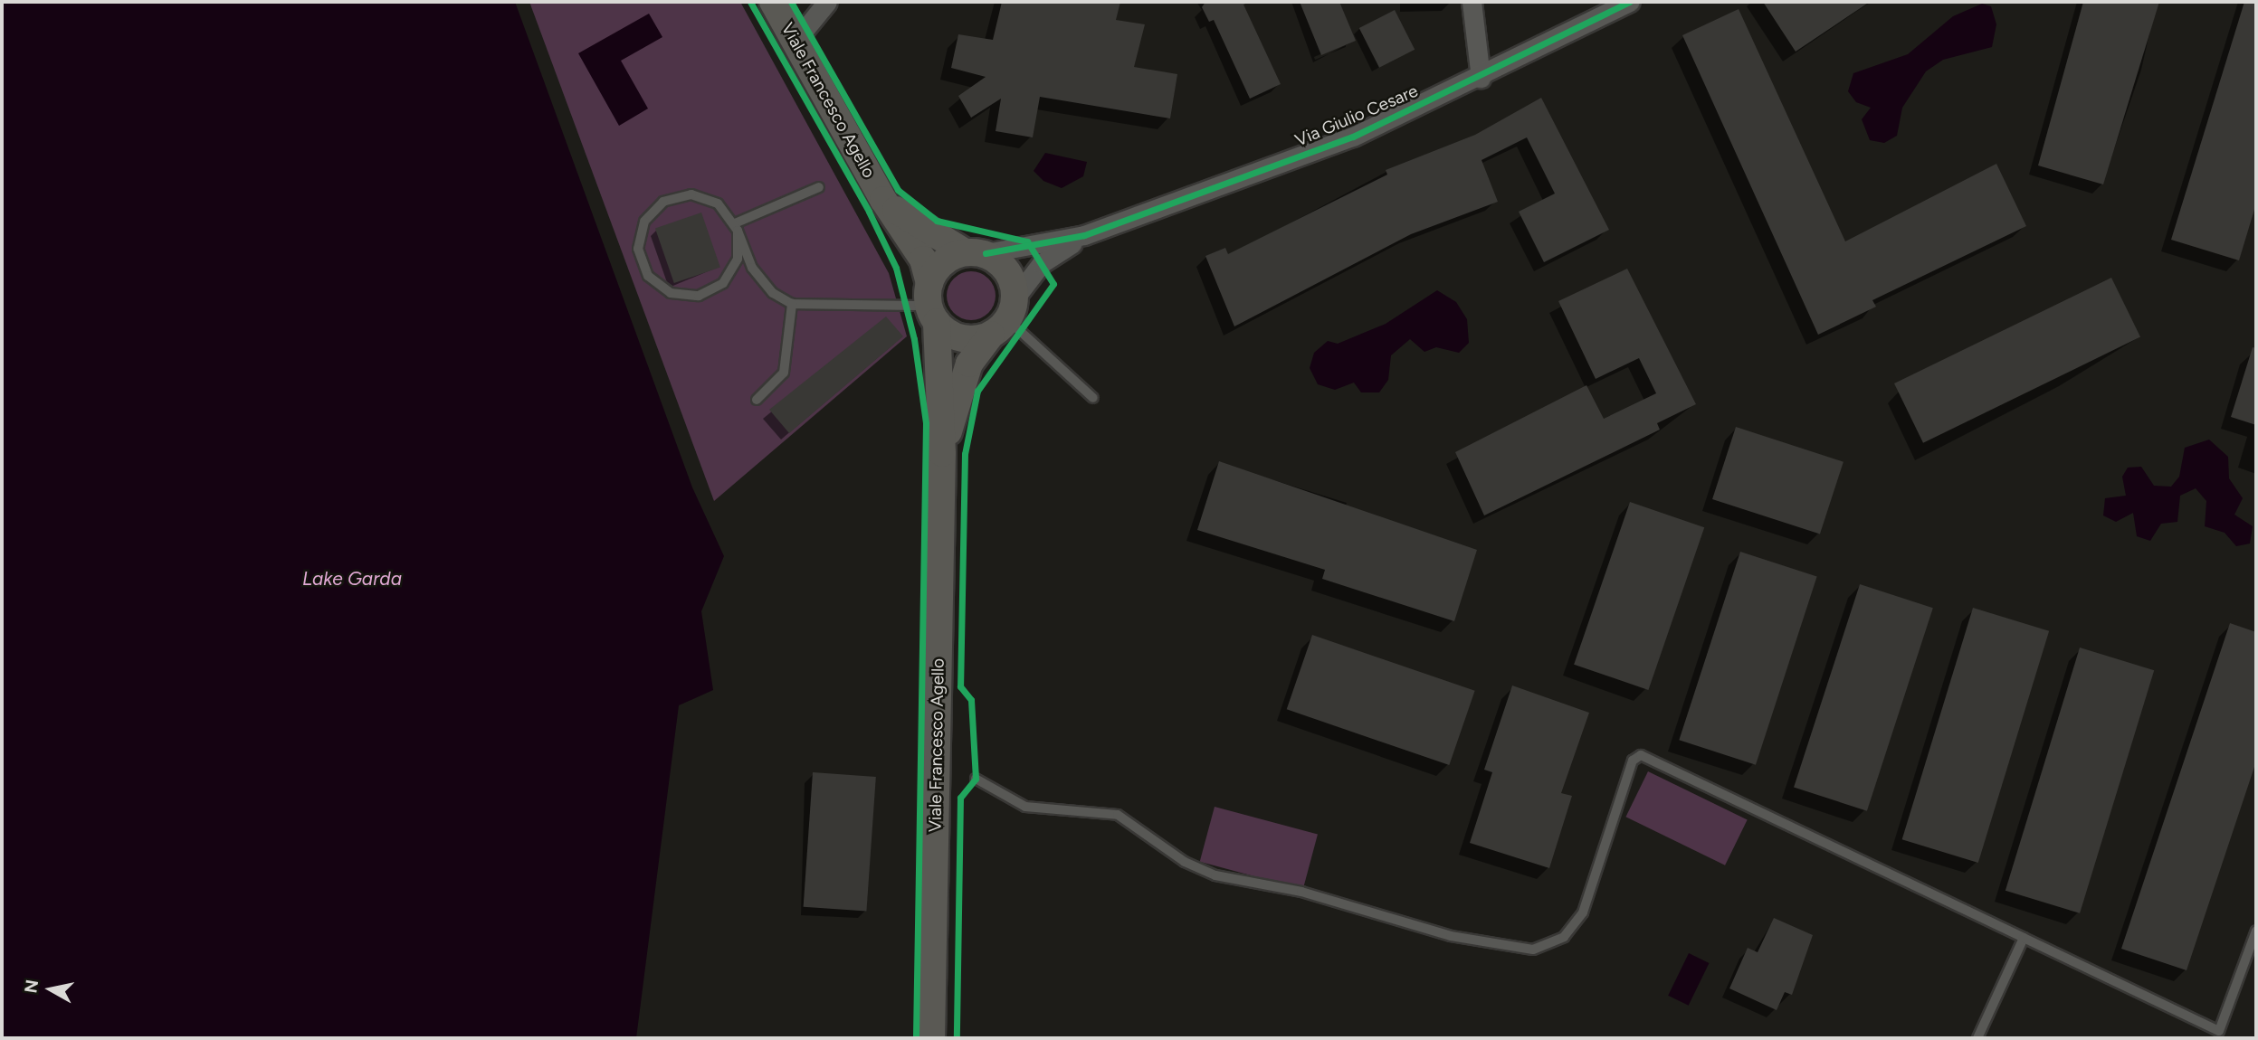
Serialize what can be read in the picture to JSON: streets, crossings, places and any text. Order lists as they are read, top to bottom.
{
  "streets": {
    "main road": ["Viale Francesco Agello"],
    "street": ["Via Giulio Cesare"]
  },
  "crossings": [
    ["Viale Francesco Agello", "Via Giulio Cesare"]
  ],
  "water": ["Lake Garda"],
  "north": "left"
}
